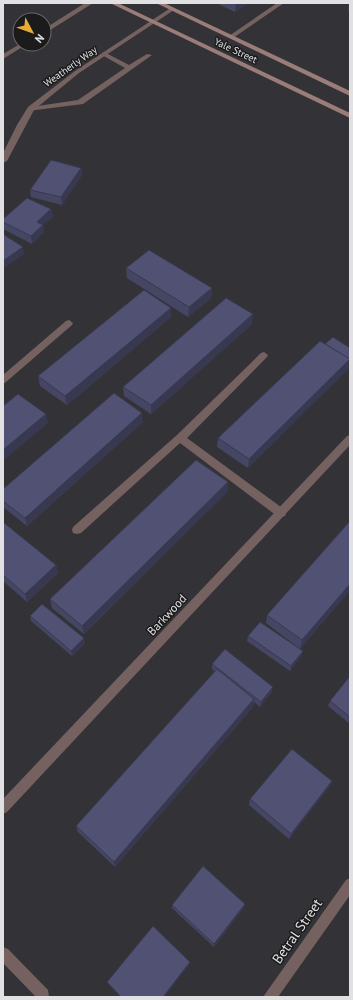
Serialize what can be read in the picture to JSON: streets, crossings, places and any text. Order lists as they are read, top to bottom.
{
  "streets": {
    "main road": ["Yale Street"],
    "street": ["Weatherly Way", "Barkwood", "Betral Street"]
  },
  "crossings": [
    ["Yale Street", "Weatherly Way"]
  ],
  "north": "bottom right"
}
